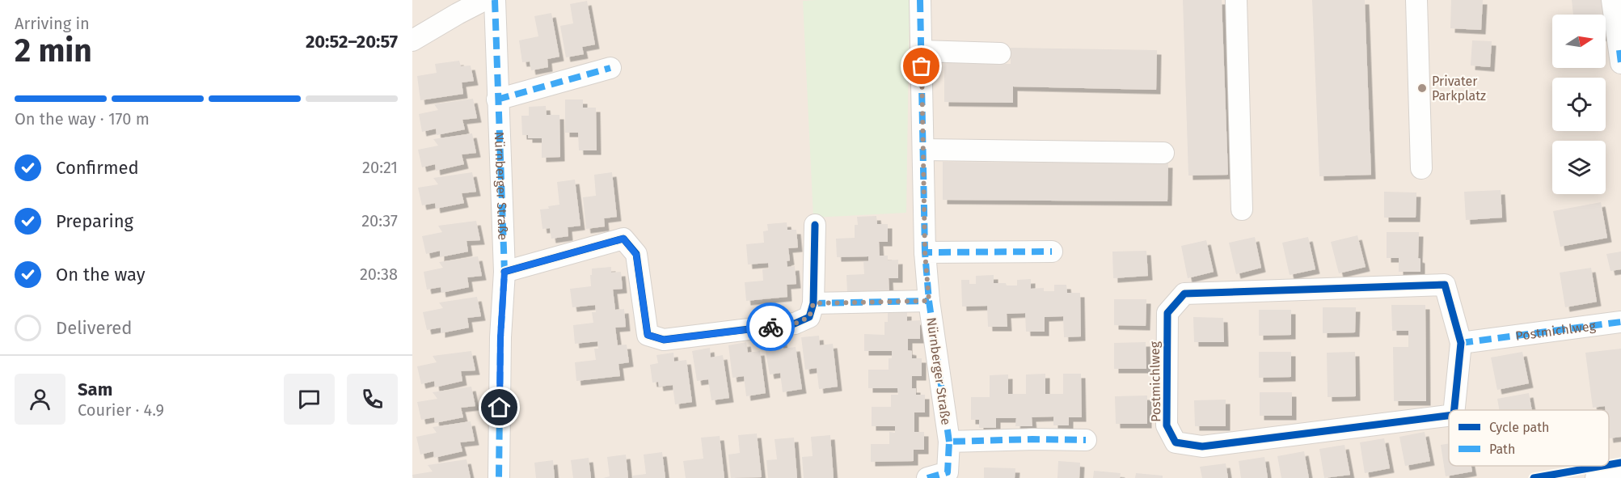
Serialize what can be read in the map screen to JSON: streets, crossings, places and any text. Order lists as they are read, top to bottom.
{
  "streets": {
    "street": ["Nürnberger Straße", "Postmichlweg"]
  },
  "places": ["Privater Parkplatz"],
  "legend": ["Cycle path", "Path"],
  "north": "right",
  "page": {
    "heading": ["2 min", "Arriving in", "20:52–20:57"],
    "panel": ["Sam", "Courier · 4.9"],
    "bar": "On the way · 170 m",
    "list": [
      ["Confirmed", "20:21"],
      ["Preparing", "20:37"],
      ["On the way", "20:38"],
      "Delivered"
    ]
  }
}
